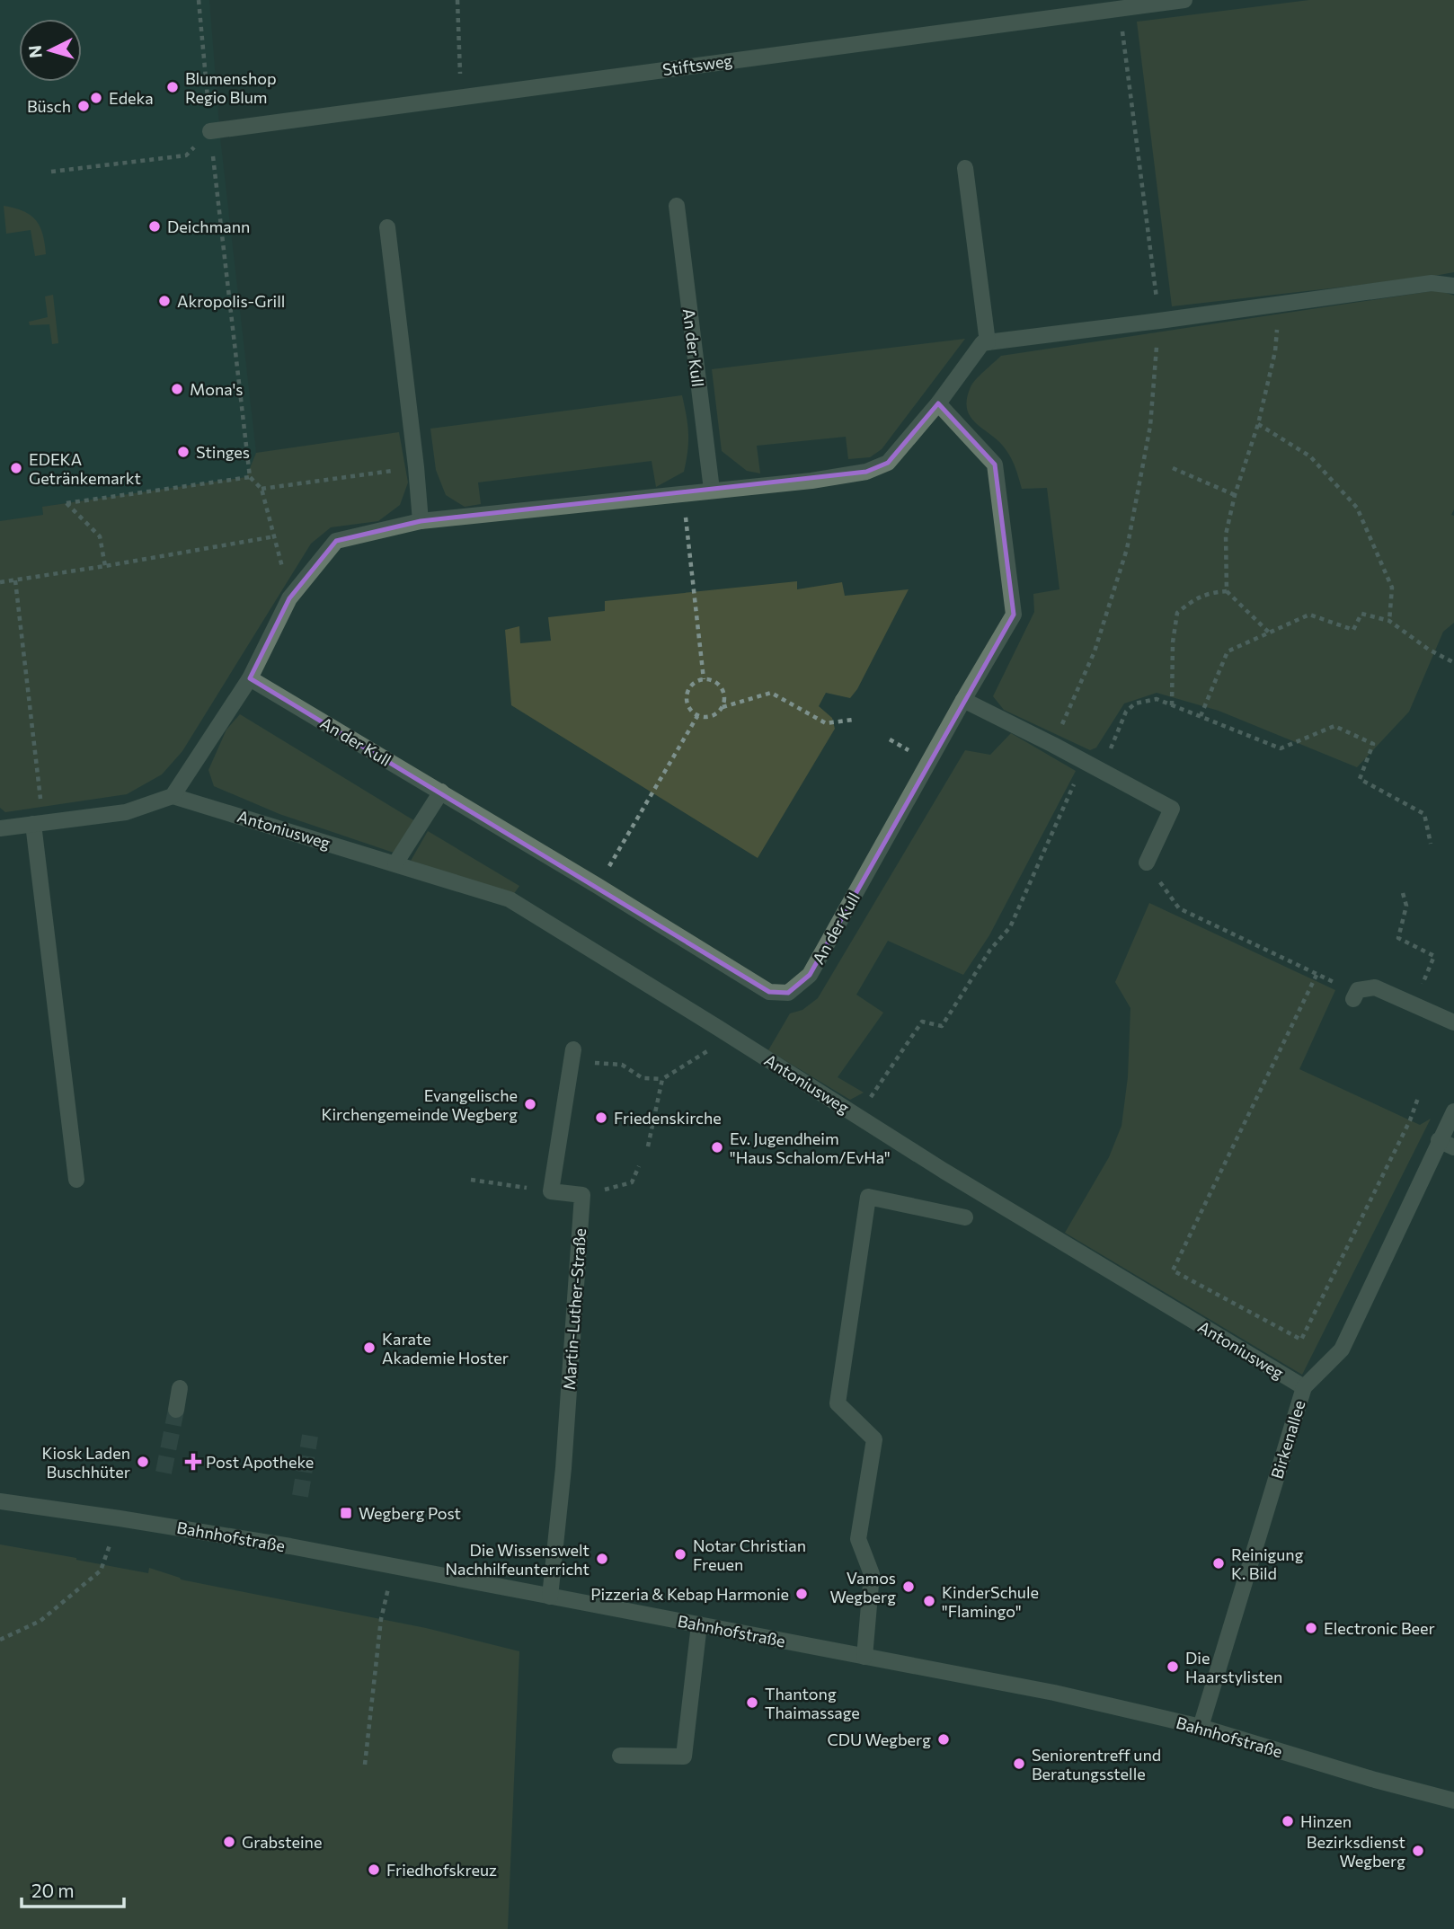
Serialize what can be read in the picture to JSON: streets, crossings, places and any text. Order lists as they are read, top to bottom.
{
  "streets": {
    "street": [
      "Stiftsweg",
      "An der Kull",
      "Antoniusweg",
      "Martin-Luther-Straße",
      "Birkenallee",
      "Bahnhofstraße"
    ]
  },
  "crossings": [
    ["Antoniusweg", "Birkenallee"],
    ["Martin-Luther-Straße", "Bahnhofstraße"],
    ["Birkenallee", "Bahnhofstraße"]
  ],
  "places": {
    "other": [
      "Blumenshop Regio Blum",
      "Edeka",
      "Büsch",
      "Deichmann",
      "Akropolis-Grill",
      "Mona's",
      "Stinges",
      "EDEKA Getränkemarkt",
      "Evangelische Kirchengemeinde Wegberg",
      "Friedenskirche",
      "Ev. Jugendheim \"Haus Schalom/EvHa\"",
      "Karate Akademie Hoster",
      "Kiosk Laden Buschhüter",
      "Notar Christian Freuen",
      "Die Wissenswelt Nachhilfeunterricht",
      "Reinigung K. Bild",
      "Vamos Wegberg",
      "Pizzeria & Kebap Harmonie",
      "KinderSchule \"Flamingo\"",
      "Electronic Beer",
      "Die Haarstylisten",
      "Thantong Thaimassage",
      "CDU Wegberg",
      "Seniorentreff und Beratungsstelle",
      "Hinzen",
      "Grabsteine",
      "Bezirksdienst Wegberg",
      "Friedhofskreuz"
    ],
    "health": ["Post Apotheke"],
    "transit": ["Wegberg Post"]
  },
  "scale_bar": "20 m",
  "north": "left"
}
